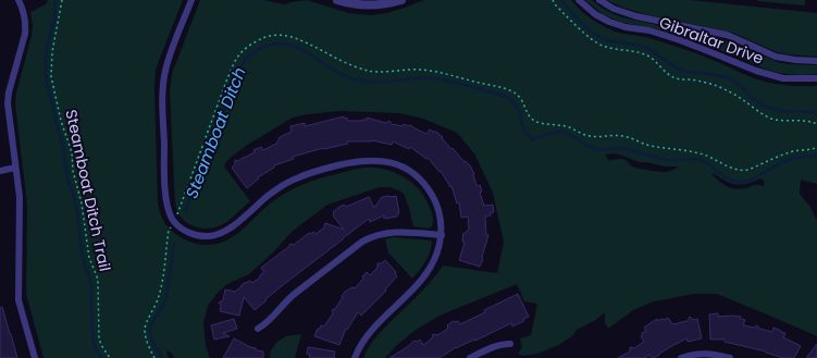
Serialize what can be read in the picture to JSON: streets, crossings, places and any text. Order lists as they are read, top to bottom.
{
  "streets": {
    "street": ["Gibraltar Drive"],
    "path": ["Steamboat Ditch Trail"]
  },
  "water": ["Steamboat Ditch"]
}
